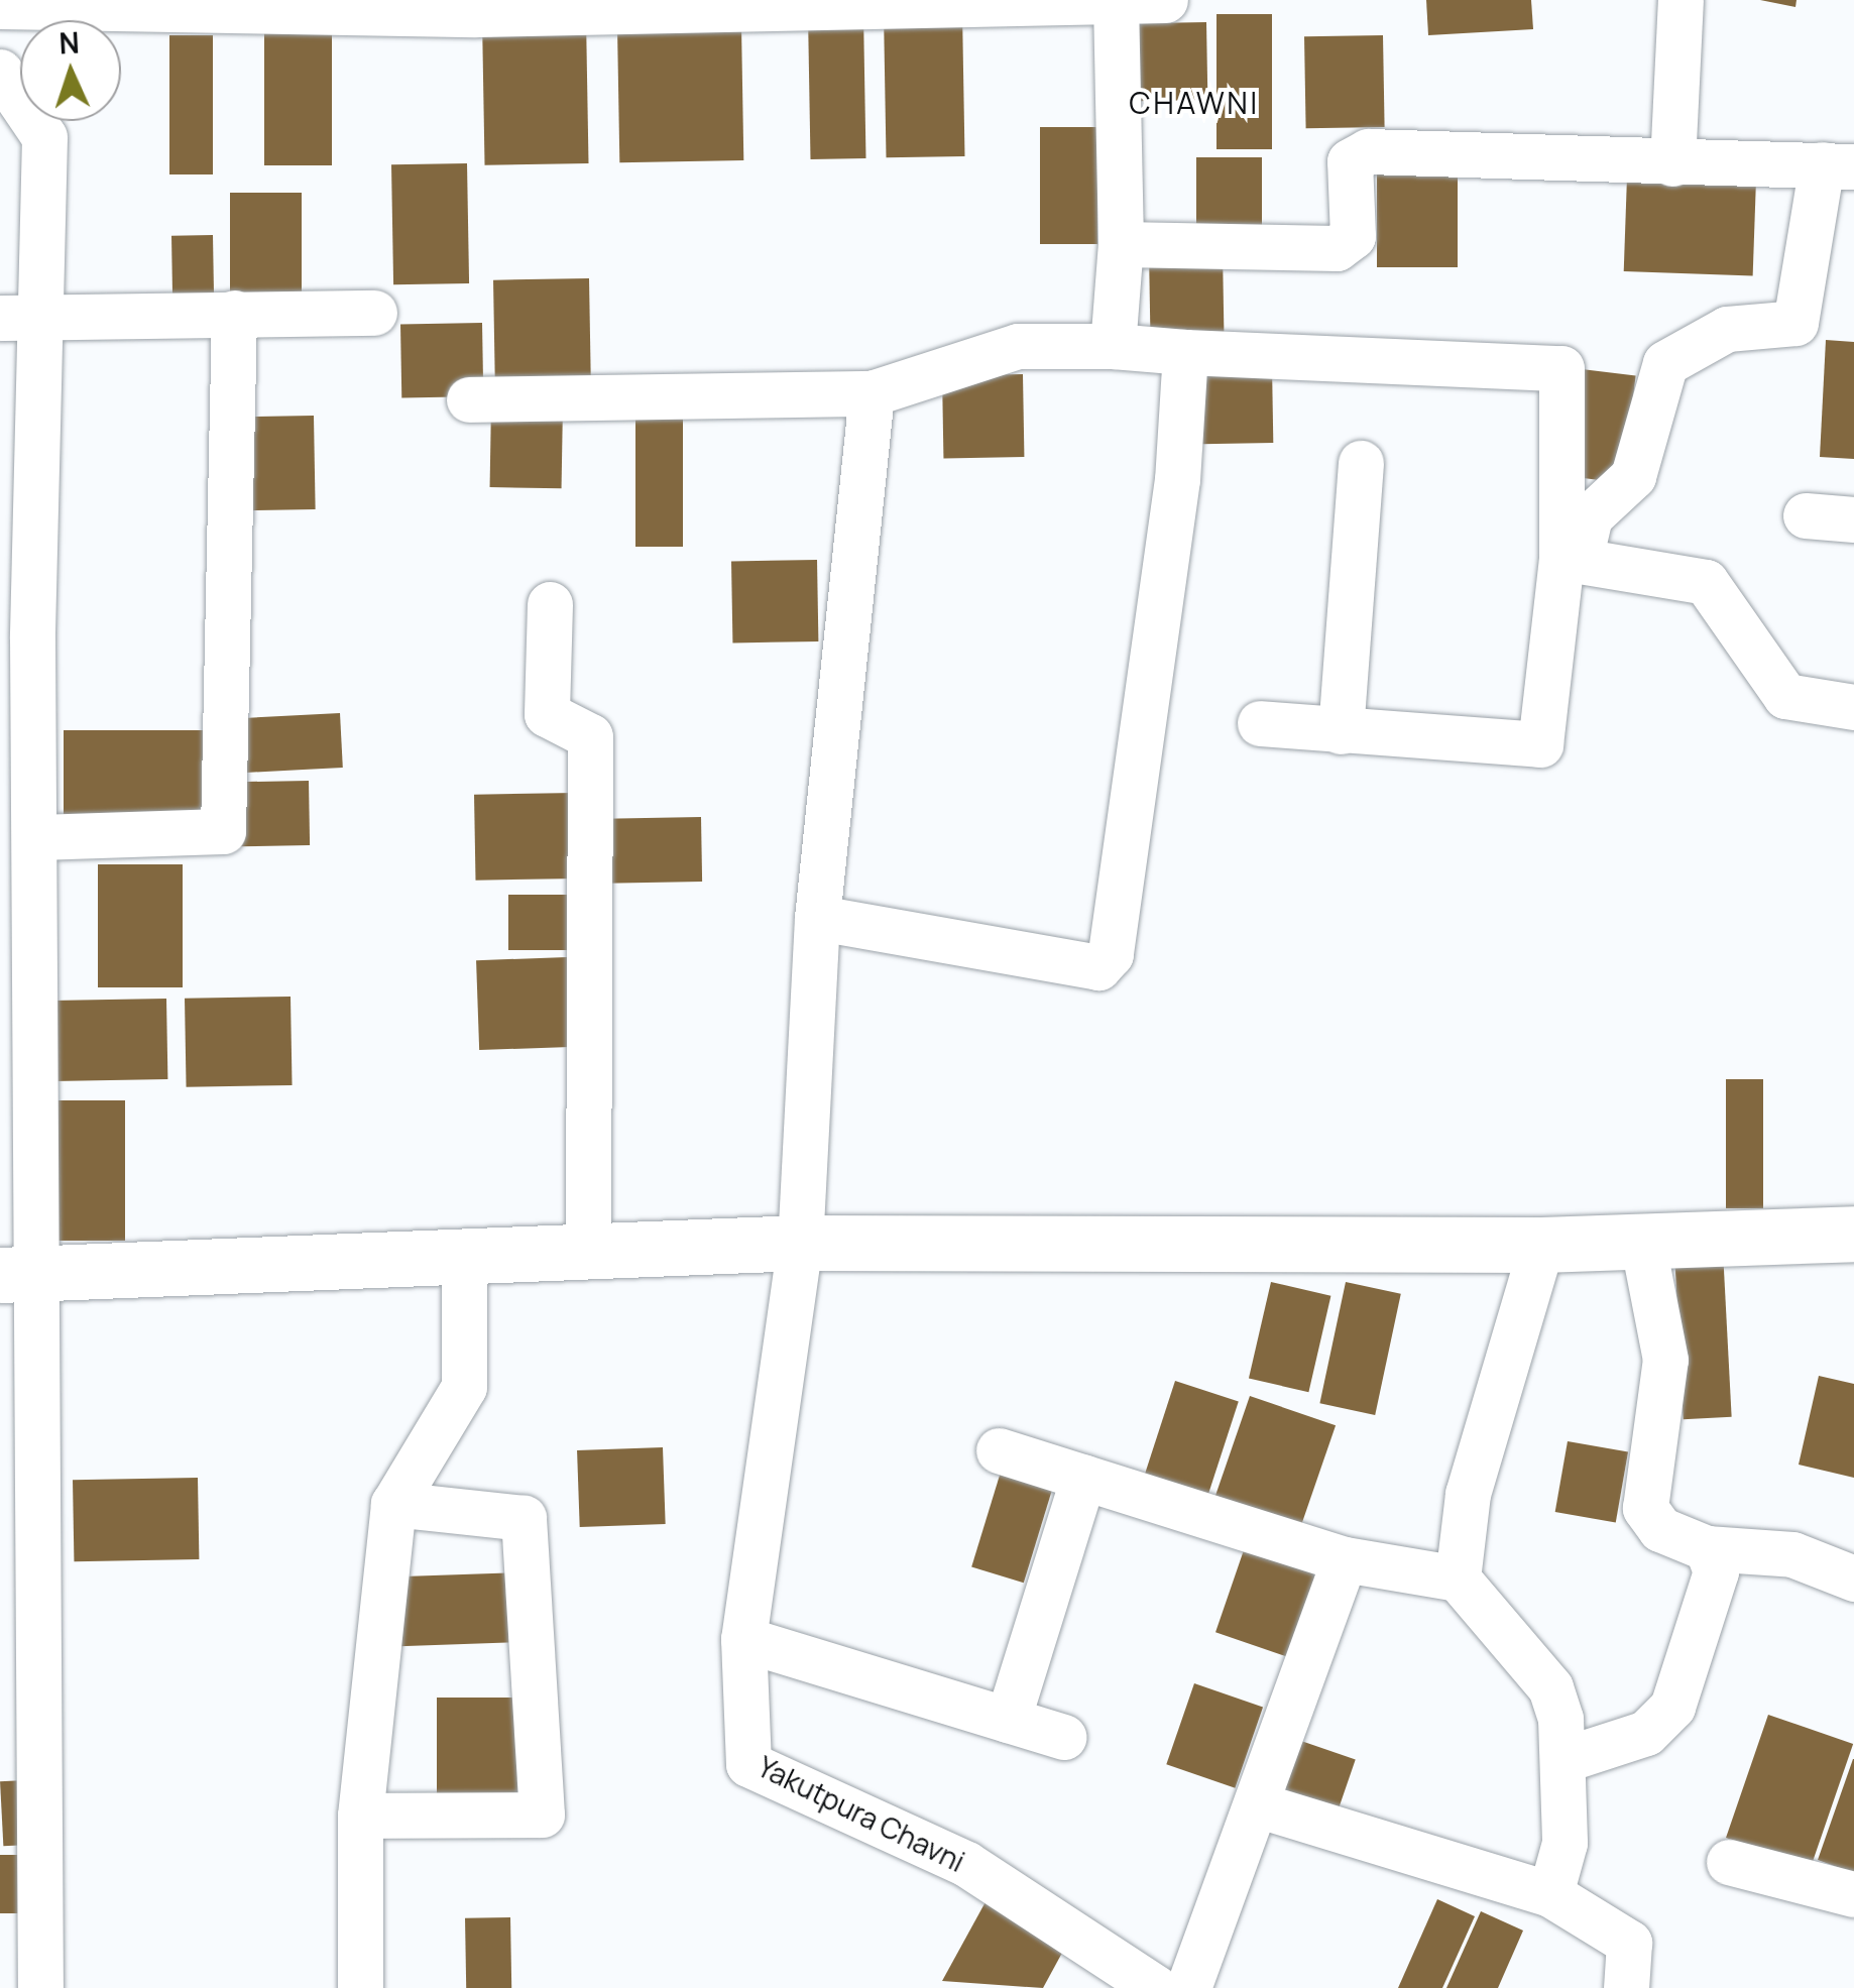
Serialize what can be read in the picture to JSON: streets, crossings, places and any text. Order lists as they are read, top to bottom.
{
  "streets": {
    "street": ["Yakutpura Chavni"]
  },
  "districts": ["CHAWNI"],
  "north": "top"
}
